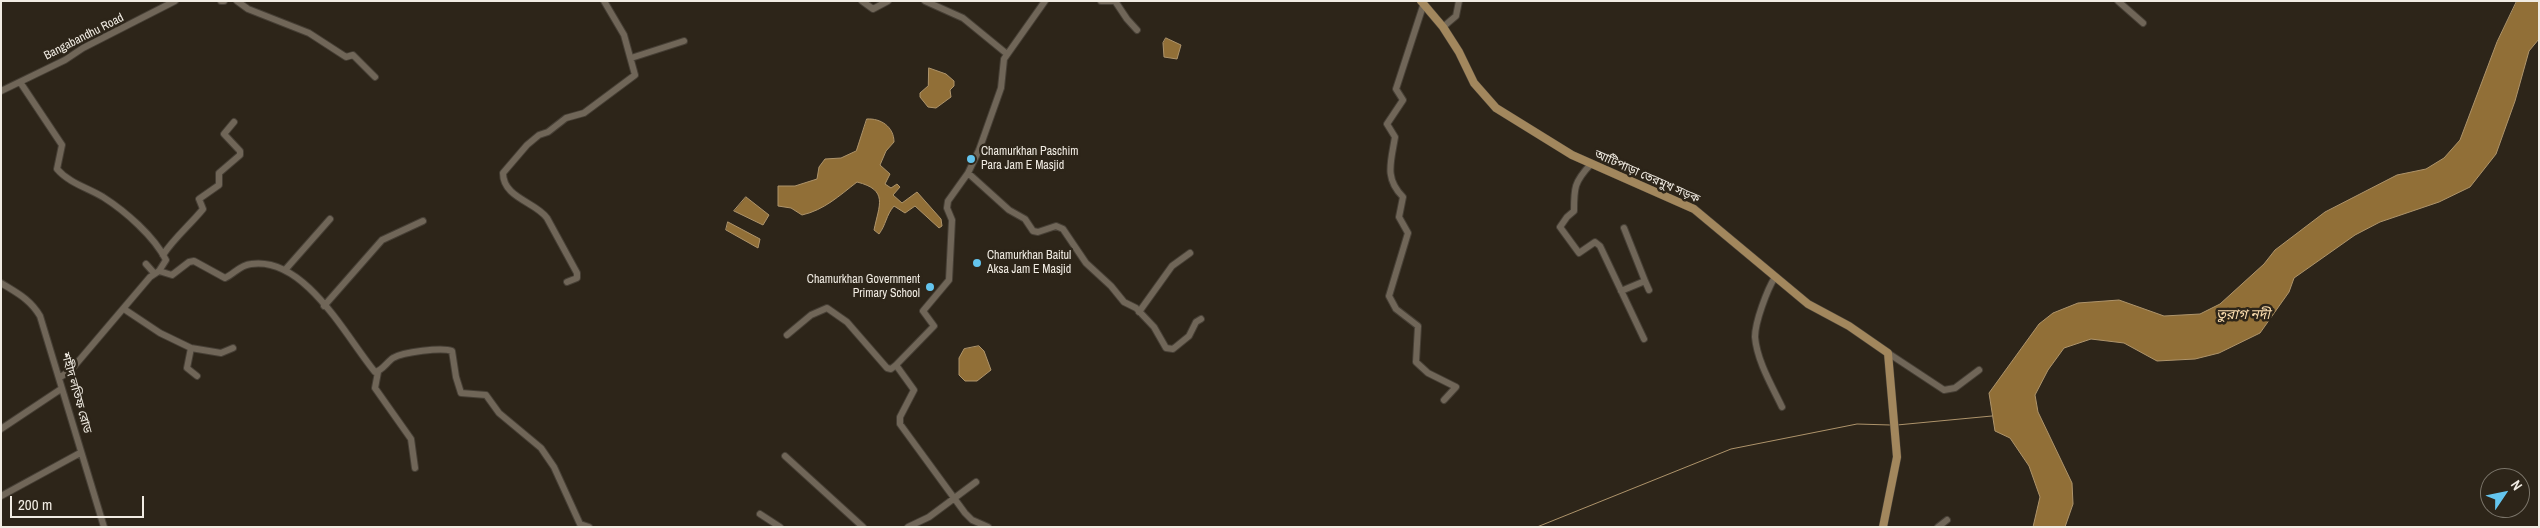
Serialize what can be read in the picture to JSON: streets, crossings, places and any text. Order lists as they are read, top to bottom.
{
  "streets": {
    "main road": ["আটিপাড়া তেরমুখ সড়ক"],
    "street": ["Bangabandhu Road", "শহীদ লতিফ রোড"]
  },
  "water": ["তুরাগ নদী"],
  "places": ["Chamurkhan Paschim Para Jam E Masjid", "Chamurkhan Baitul Aksa Jam E Masjid", "Chamurkhan Government Primary School"],
  "scale_bar": "200 m",
  "north": "top right"
}
